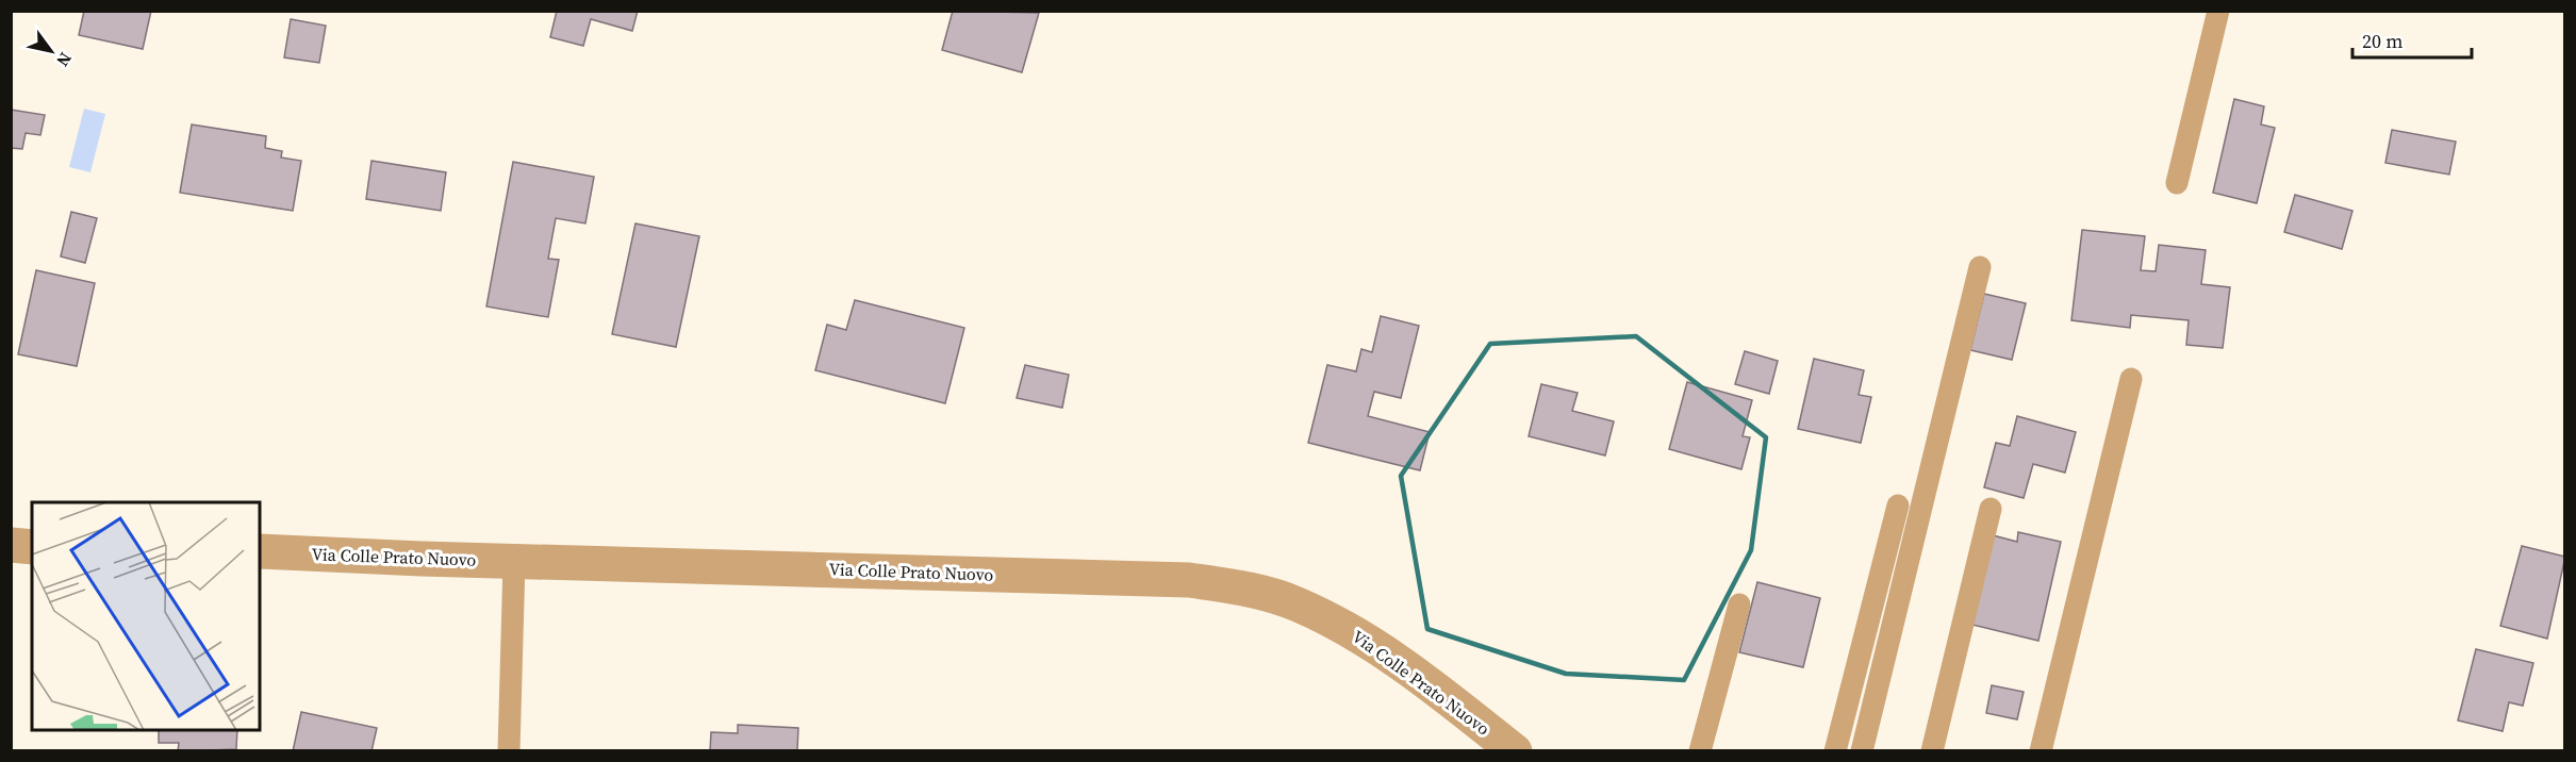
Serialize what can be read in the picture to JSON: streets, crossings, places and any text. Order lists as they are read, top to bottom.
{
  "streets": {
    "street": ["Via Colle Prato Nuovo"]
  },
  "scale_bar": "20 m",
  "north": "bottom right"
}
